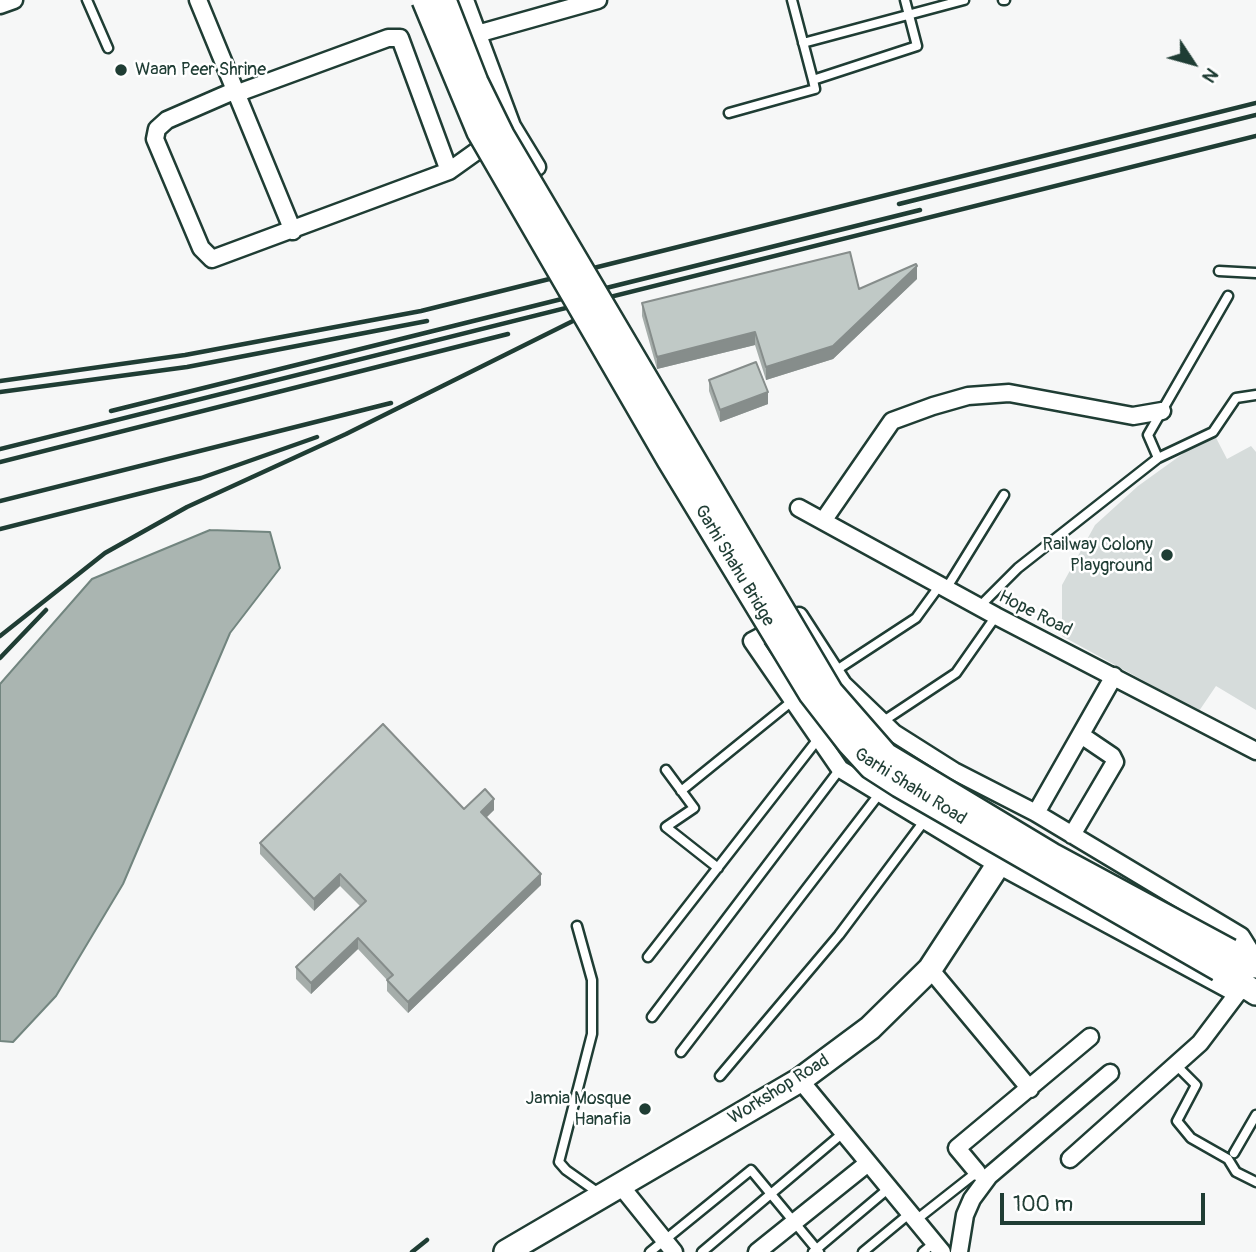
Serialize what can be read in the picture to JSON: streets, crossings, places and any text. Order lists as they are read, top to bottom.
{
  "streets": {
    "main road": ["Garhi Shahu Bridge", "Workshop Road"],
    "street": ["Hope Road", "Garhi Shahu Road"]
  },
  "crossings": [
    ["Garhi Shahu Road", "Workshop Road"]
  ],
  "places": ["Waan Peer Shrine", "Railway Colony Playground", "Jamia Mosque Hanafia"],
  "scale_bar": "100 m",
  "north": "bottom right"
}
